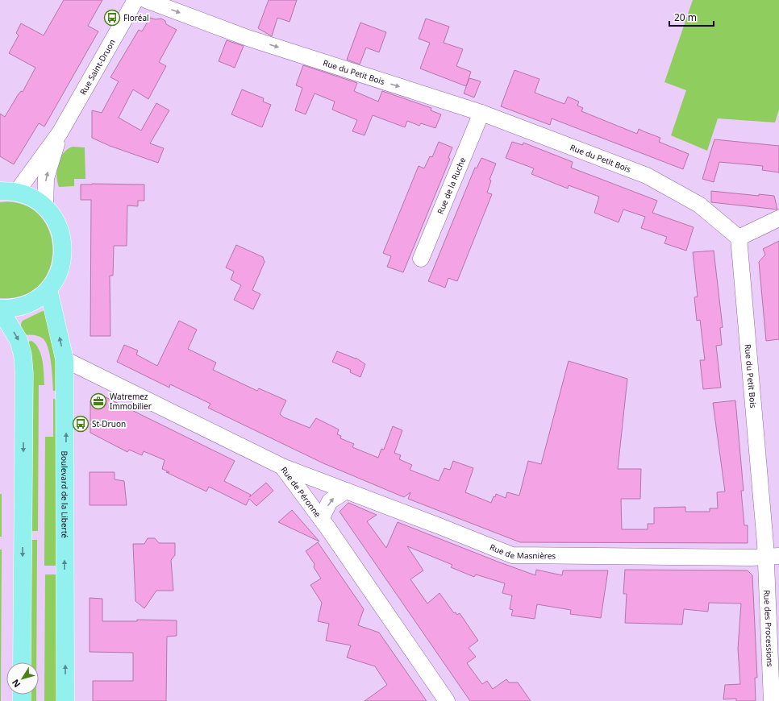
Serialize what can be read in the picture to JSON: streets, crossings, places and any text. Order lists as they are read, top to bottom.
{
  "streets": {
    "main road": ["Boulevard de la Liberté"],
    "street": [
      "Rue Saint-Druon",
      "Rue du Petit Bois",
      "Rue de la Ruche",
      "Rue de Péronne",
      "Rue de Masnières",
      "Rue des Processions"
    ]
  },
  "crossings": [
    ["Rue du Petit Bois", "Rue de la Ruche"],
    ["Rue du Petit Bois", "Rue de Masnières"],
    ["Rue du Petit Bois", "Rue des Processions"],
    ["Rue de Péronne", "Boulevard de la Liberté"],
    ["Rue de Péronne", "Rue de Masnières"],
    ["Rue de Masnières", "Rue des Processions"]
  ],
  "one_way": ["Rue du Petit Bois"],
  "places": {
    "bus stop": ["Floréal", "St-Druon"],
    "office": ["Watremez Immobilier"]
  },
  "scale_bar": "20 m",
  "north": "bottom left"
}
